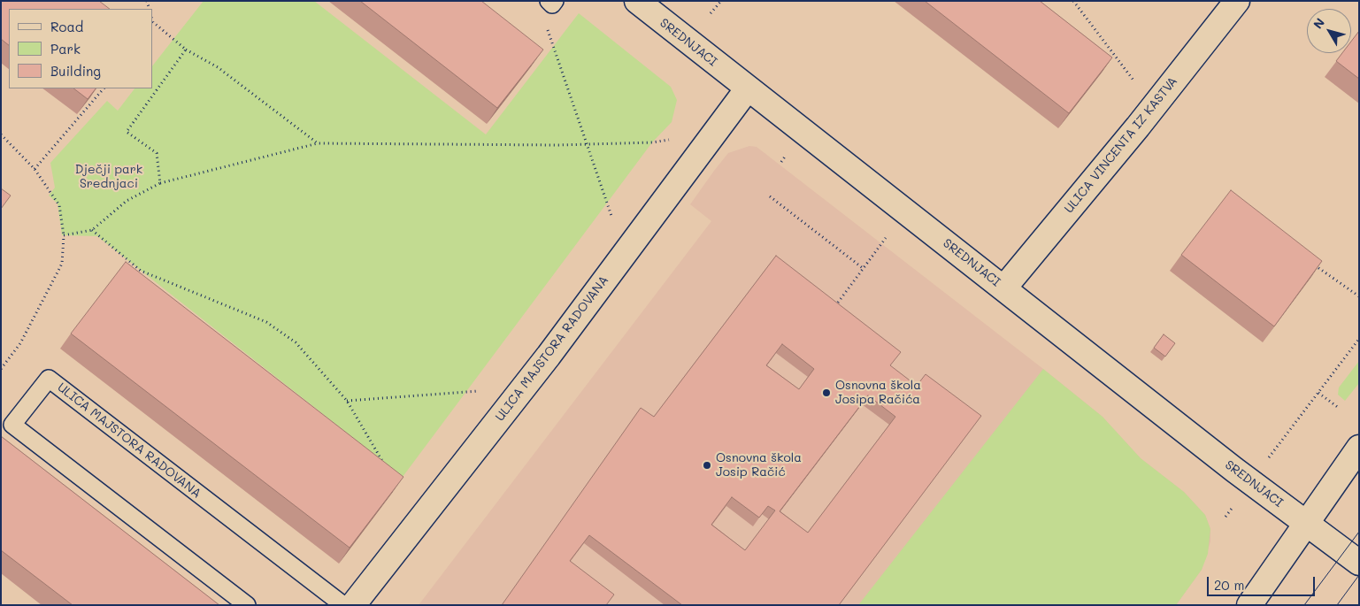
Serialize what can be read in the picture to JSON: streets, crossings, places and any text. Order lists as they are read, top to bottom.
{
  "streets": {
    "street": ["SREDNJACI", "ULICA VINCENTA IZ KASTVA", "ULICA MAJSTORA RADOVANA"]
  },
  "crossings": [
    ["SREDNJACI", "ULICA VINCENTA IZ KASTVA"],
    ["SREDNJACI", "ULICA MAJSTORA RADOVANA"]
  ],
  "parks": ["Dječji park Srednjaci"],
  "places": ["Osnovna škola Josipa Račića", "Osnovna škola Josip Račić"],
  "legend": ["Road", "Park", "Building"],
  "scale_bar": "20 m",
  "north": "top left"
}
